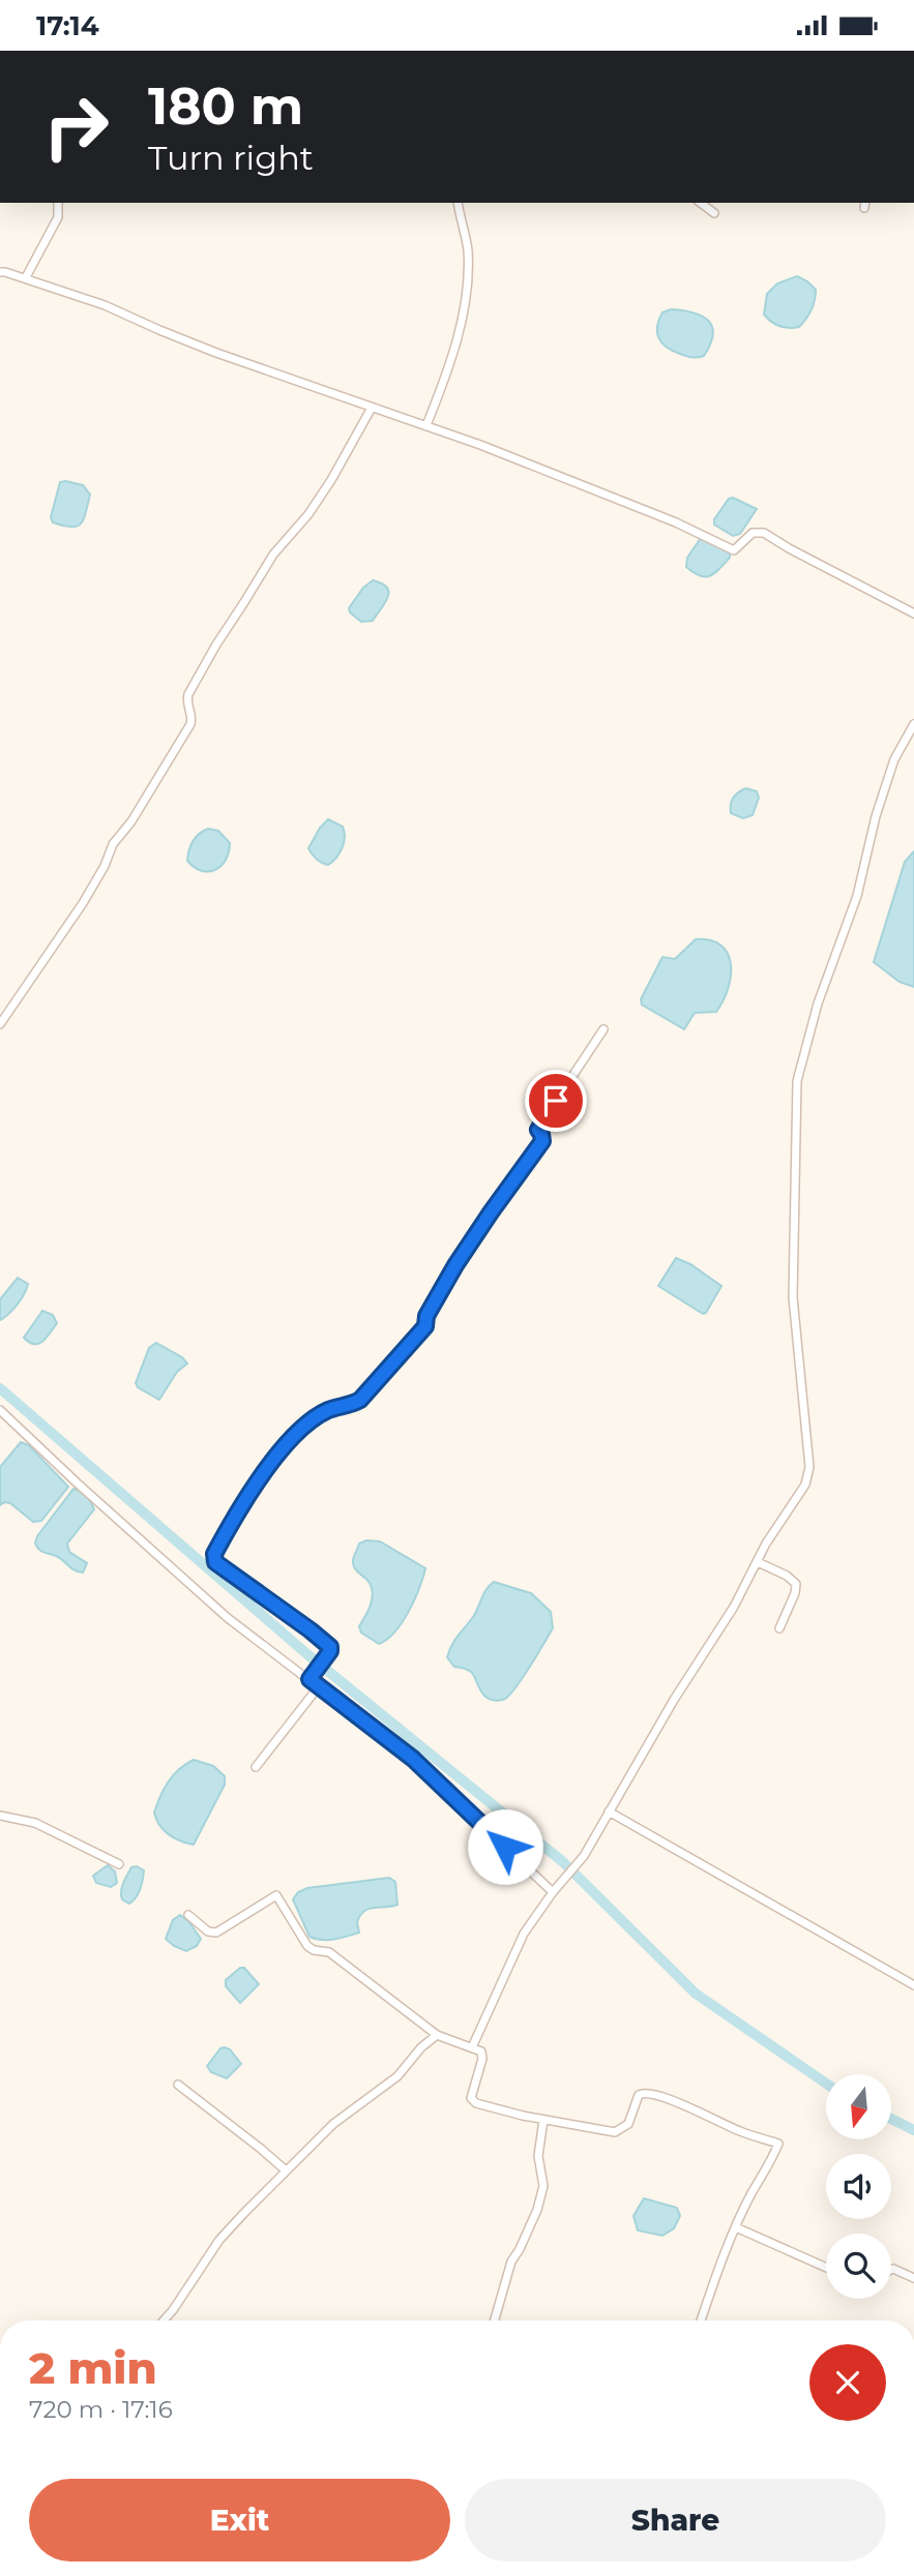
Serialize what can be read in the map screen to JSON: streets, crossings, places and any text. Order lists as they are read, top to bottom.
{
  "north": "bottom",
  "page": {
    "status": "17:14",
    "turn": ["180 m", "Turn right"],
    "heading": ["2 min", "720 m · 17:16"],
    "buttons": ["Exit", "Share"]
  }
}
